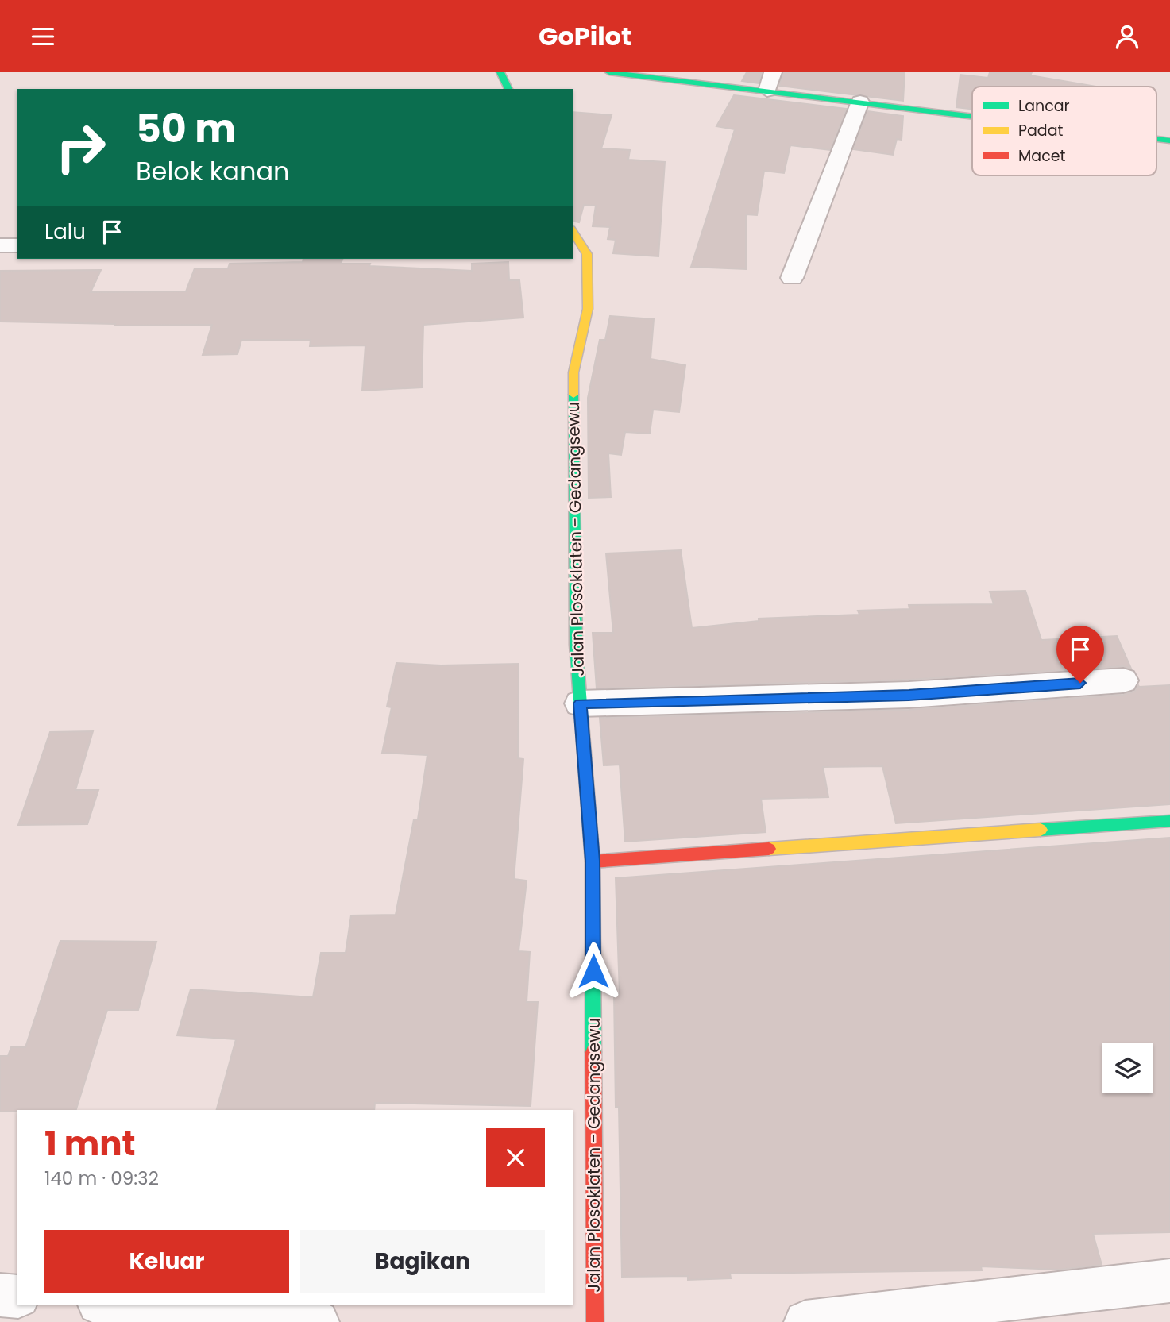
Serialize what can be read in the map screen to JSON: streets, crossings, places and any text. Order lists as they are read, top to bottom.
{
  "streets": {
    "main road": ["Jalan Plosoklaten - Gedangsewu"]
  },
  "legend": ["Lancar", "Padat", "Macet"],
  "page": {
    "header": "GoPilot",
    "turn": ["50 m", "Belok kanan"],
    "then": "Lalu",
    "heading": ["1 mnt", "140 m · 09:32"],
    "buttons": ["Keluar", "Bagikan"]
  }
}
